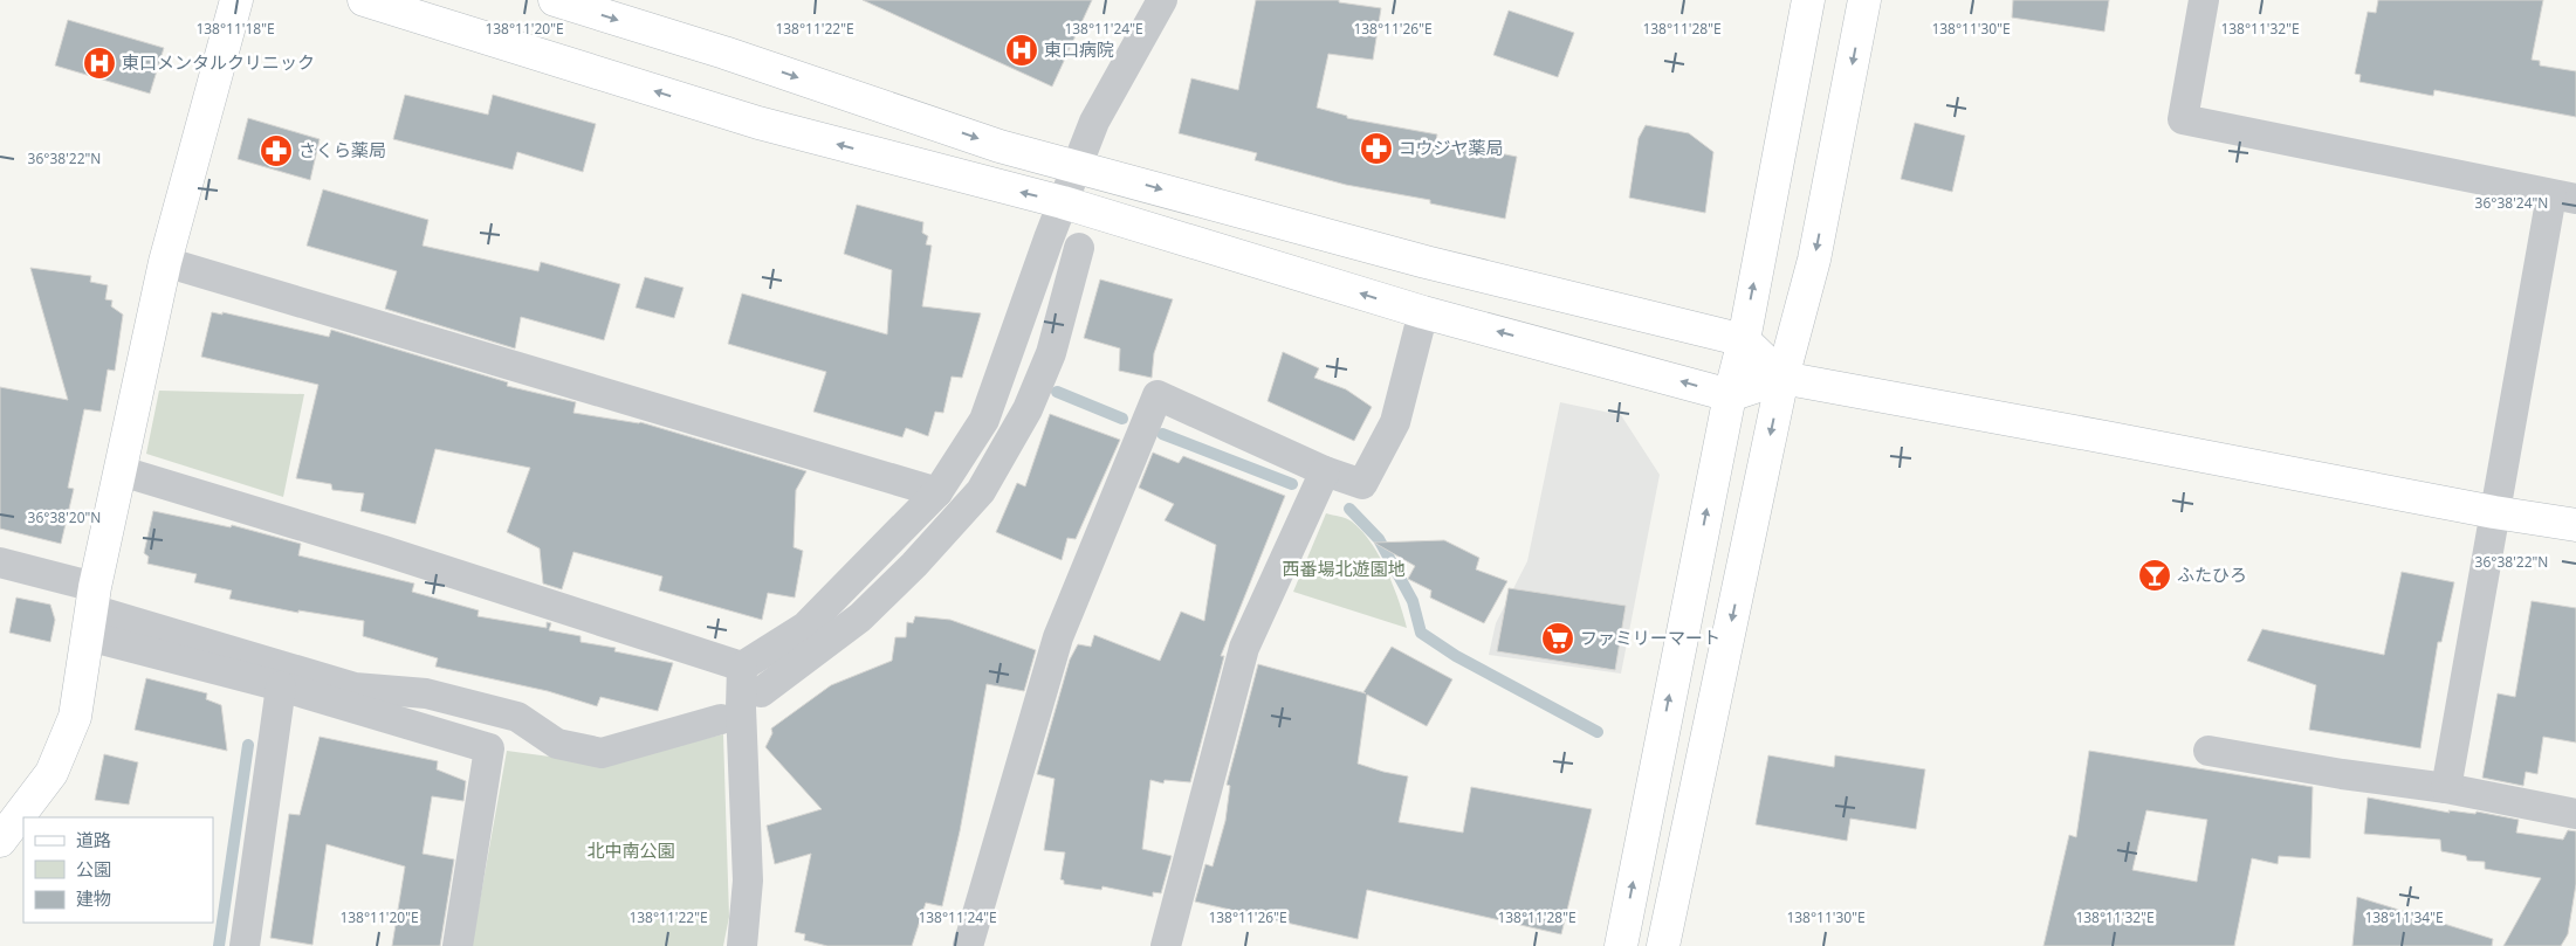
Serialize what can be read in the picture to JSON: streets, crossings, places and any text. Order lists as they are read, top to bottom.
{
  "parks": ["西番場北遊園地", "北中南公園"],
  "places": {
    "hospital": ["東口病院", "東口メンタルクリニック"],
    "pharmacy": ["コウジヤ薬局", "さくら薬局"],
    "bar": ["ふたひろ"],
    "supermarket": ["ファミリーマート"]
  },
  "legend": ["道路", "公園", "建物"],
  "coordinates": [
    "138°11'18\"E",
    "138°11'20\"E",
    "138°11'22\"E",
    "138°11'24\"E",
    "138°11'26\"E",
    "138°11'28\"E",
    "138°11'30\"E",
    "138°11'32\"E",
    "36°38'22\"N",
    "36°38'24\"N",
    "36°38'20\"N",
    "138°11'34\"E"
  ]
}
